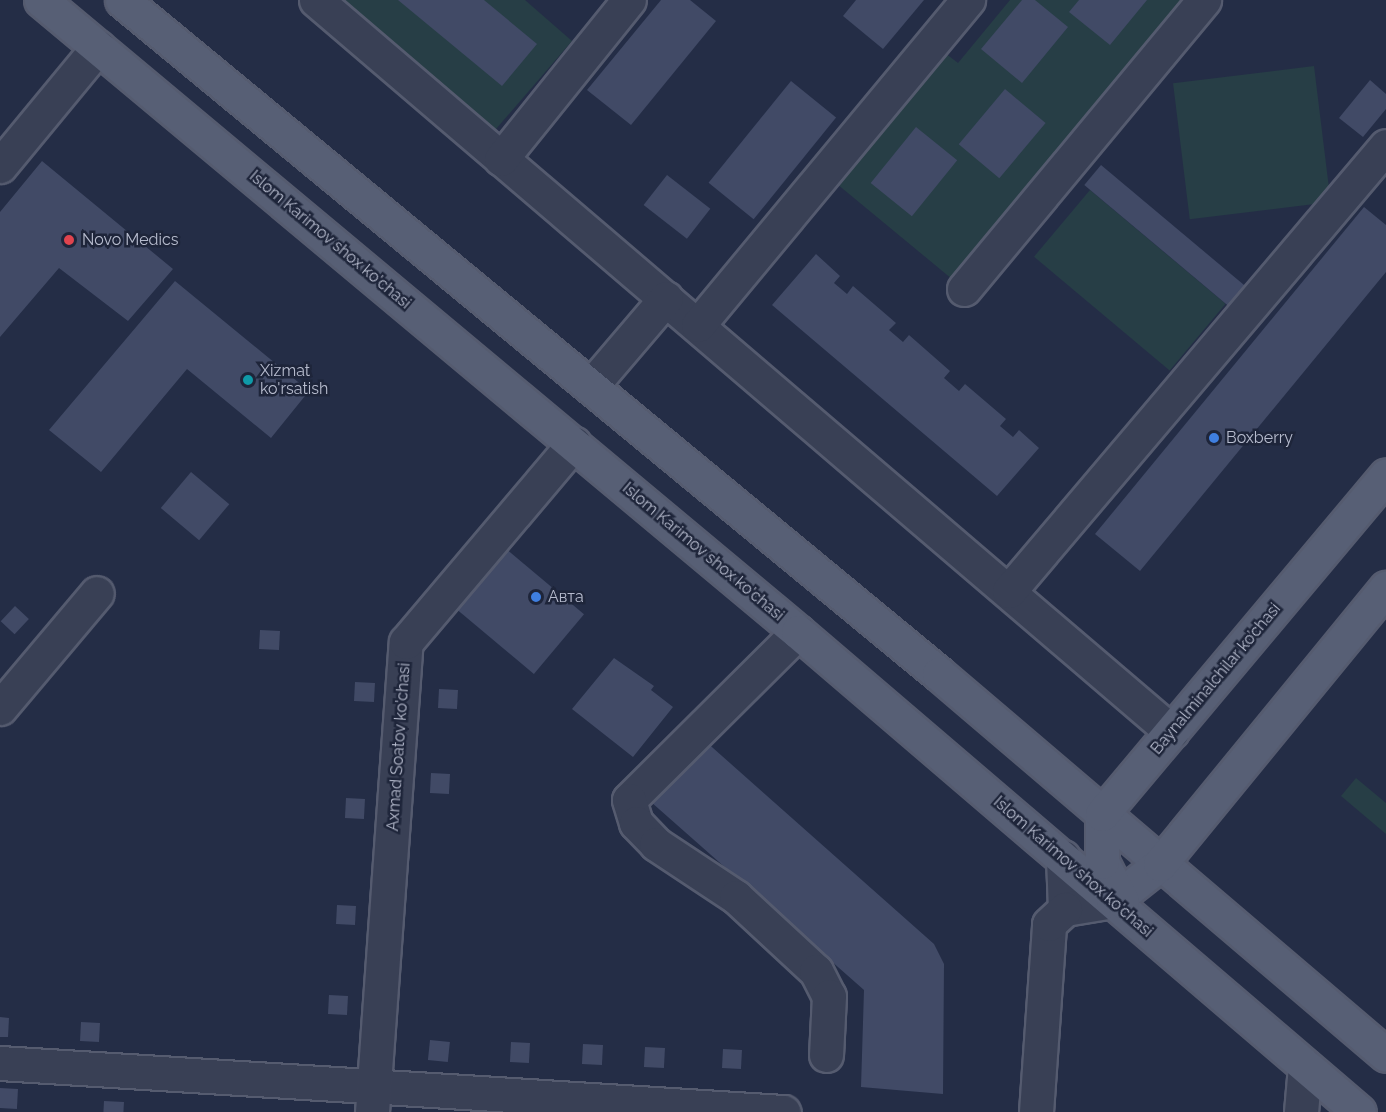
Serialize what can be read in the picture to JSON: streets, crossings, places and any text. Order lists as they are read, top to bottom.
{
  "streets": {
    "main road": ["Islom Karimov shox ko'chasi", "Baynalminalchilar ko’chasi"],
    "street": ["Axmad Soatov ko'chasi"]
  },
  "crossings": [
    ["Islom Karimov shox ko'chasi", "Baynalminalchilar ko’chasi"],
    ["Islom Karimov shox ko'chasi", "Axmad Soatov ko'chasi"]
  ],
  "places": [
    "Novo Medics",
    "Xizmat ko'rsatish",
    "Boxberry",
    "Авта"
  ]
}
